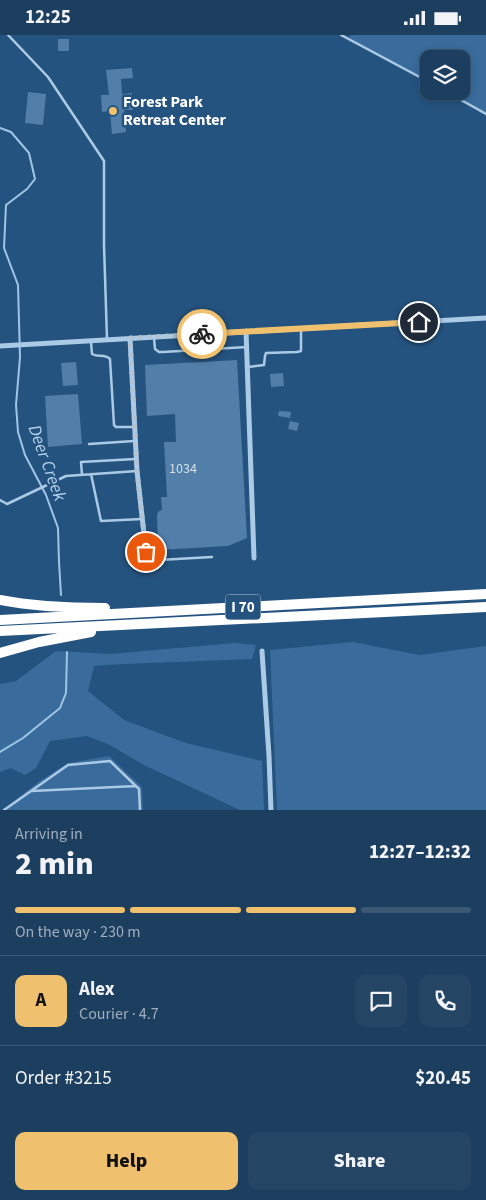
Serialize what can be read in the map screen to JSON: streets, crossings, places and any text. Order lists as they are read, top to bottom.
{
  "streets": {
    "highway": ["I 70"]
  },
  "water": ["Deer Creek"],
  "places": ["Forest Park Retreat Center"],
  "house_numbers": ["1034"],
  "page": {
    "status": "12:25",
    "heading": ["2 min", "Arriving in", "12:27–12:32"],
    "panel": [
      "Alex",
      "Courier · 4.7",
      "Order #3215",
      "$20.45"
    ],
    "bar": "On the way · 230 m",
    "round": "A",
    "buttons": ["Help", "Share"]
  }
}
